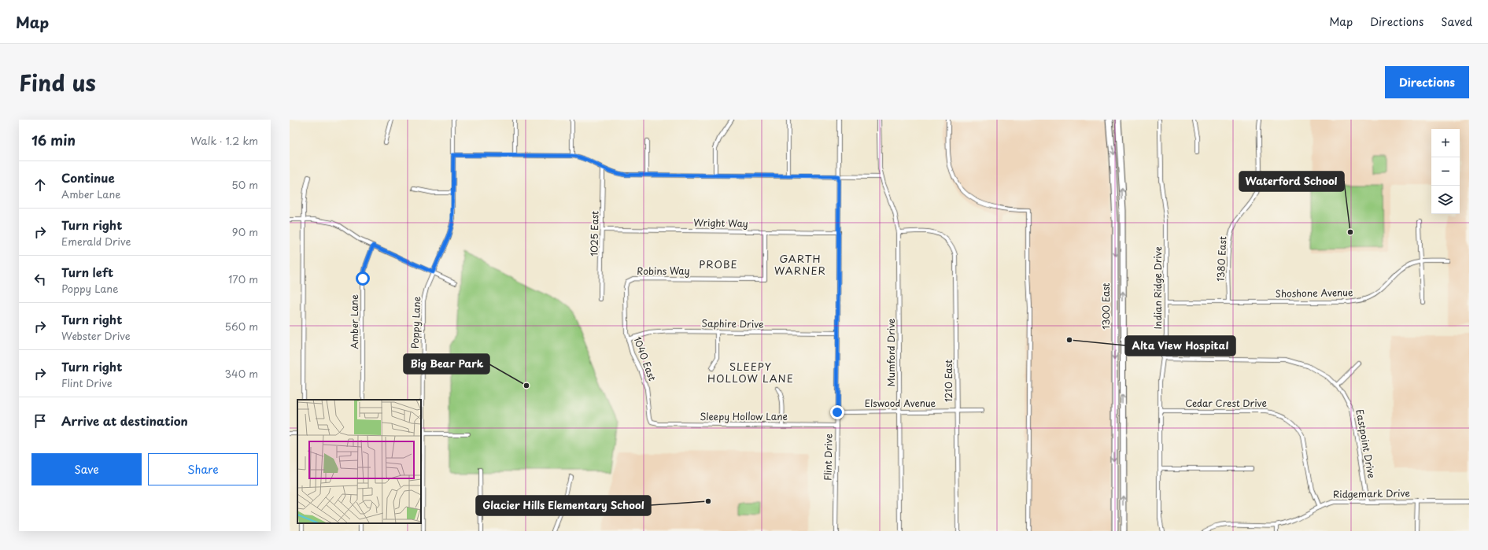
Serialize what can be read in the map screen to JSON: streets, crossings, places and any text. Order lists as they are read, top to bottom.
{
  "streets": {
    "main road": ["1300 East"],
    "street": [
      "Wright Way",
      "1025 East",
      "1380 East",
      "Robins Way",
      "Indian Ridge Drive",
      "Shoshone Avenue",
      "Amber Lane",
      "Poppy Lane",
      "Saphire Drive",
      "Mumford Drive",
      "1040 East",
      "1210 East",
      "Elswood Avenue",
      "Cedar Crest Drive",
      "Sleepy Hollow Lane",
      "Eastpoint Drive",
      "Flint Drive",
      "Ridgemark Drive"
    ]
  },
  "crossings": [
    ["Wright Way", "1025 East"],
    ["Wright Way", "Robins Way"],
    ["Wright Way", "Flint Drive"],
    ["1380 East", "Shoshone Avenue"],
    ["Robins Way", "1040 East"],
    ["Indian Ridge Drive", "Shoshone Avenue"],
    ["Indian Ridge Drive", "Cedar Crest Drive"],
    ["Indian Ridge Drive", "Eastpoint Drive"],
    ["Saphire Drive", "1040 East"],
    ["Saphire Drive", "Flint Drive"],
    ["Mumford Drive", "1210 East"],
    ["Mumford Drive", "Elswood Avenue"],
    ["1040 East", "Sleepy Hollow Lane"],
    ["1210 East", "Elswood Avenue"],
    ["Elswood Avenue", "Flint Drive"],
    ["Cedar Crest Drive", "Ridgemark Drive"],
    ["Sleepy Hollow Lane", "Flint Drive"],
    ["Eastpoint Drive", "Ridgemark Drive"]
  ],
  "districts": ["GARTH WARNER", "PROBE", "SLEEPY HOLLOW LANE"],
  "places": [
    "Waterford School",
    "Alta View Hospital",
    "Big Bear Park",
    "Glacier Hills Elementary School"
  ],
  "page": {
    "header": "Map",
    "nav": ["Map", "Directions", "Saved"],
    "title": "Find us",
    "buttons": [
      "Directions",
      ["Save", "Share"]
    ],
    "heading": ["16 min", "Walk · 1.2 km"],
    "map_buttons": ["+", "−"],
    "list": [
      ["Continue", "Amber Lane", "50 m"],
      ["Turn right", "Emerald Drive", "90 m"],
      ["Turn left", "Poppy Lane", "170 m"],
      ["Turn right", "Webster Drive", "560 m"],
      ["Turn right", "Flint Drive", "340 m"],
      "Arrive at destination"
    ]
  }
}
